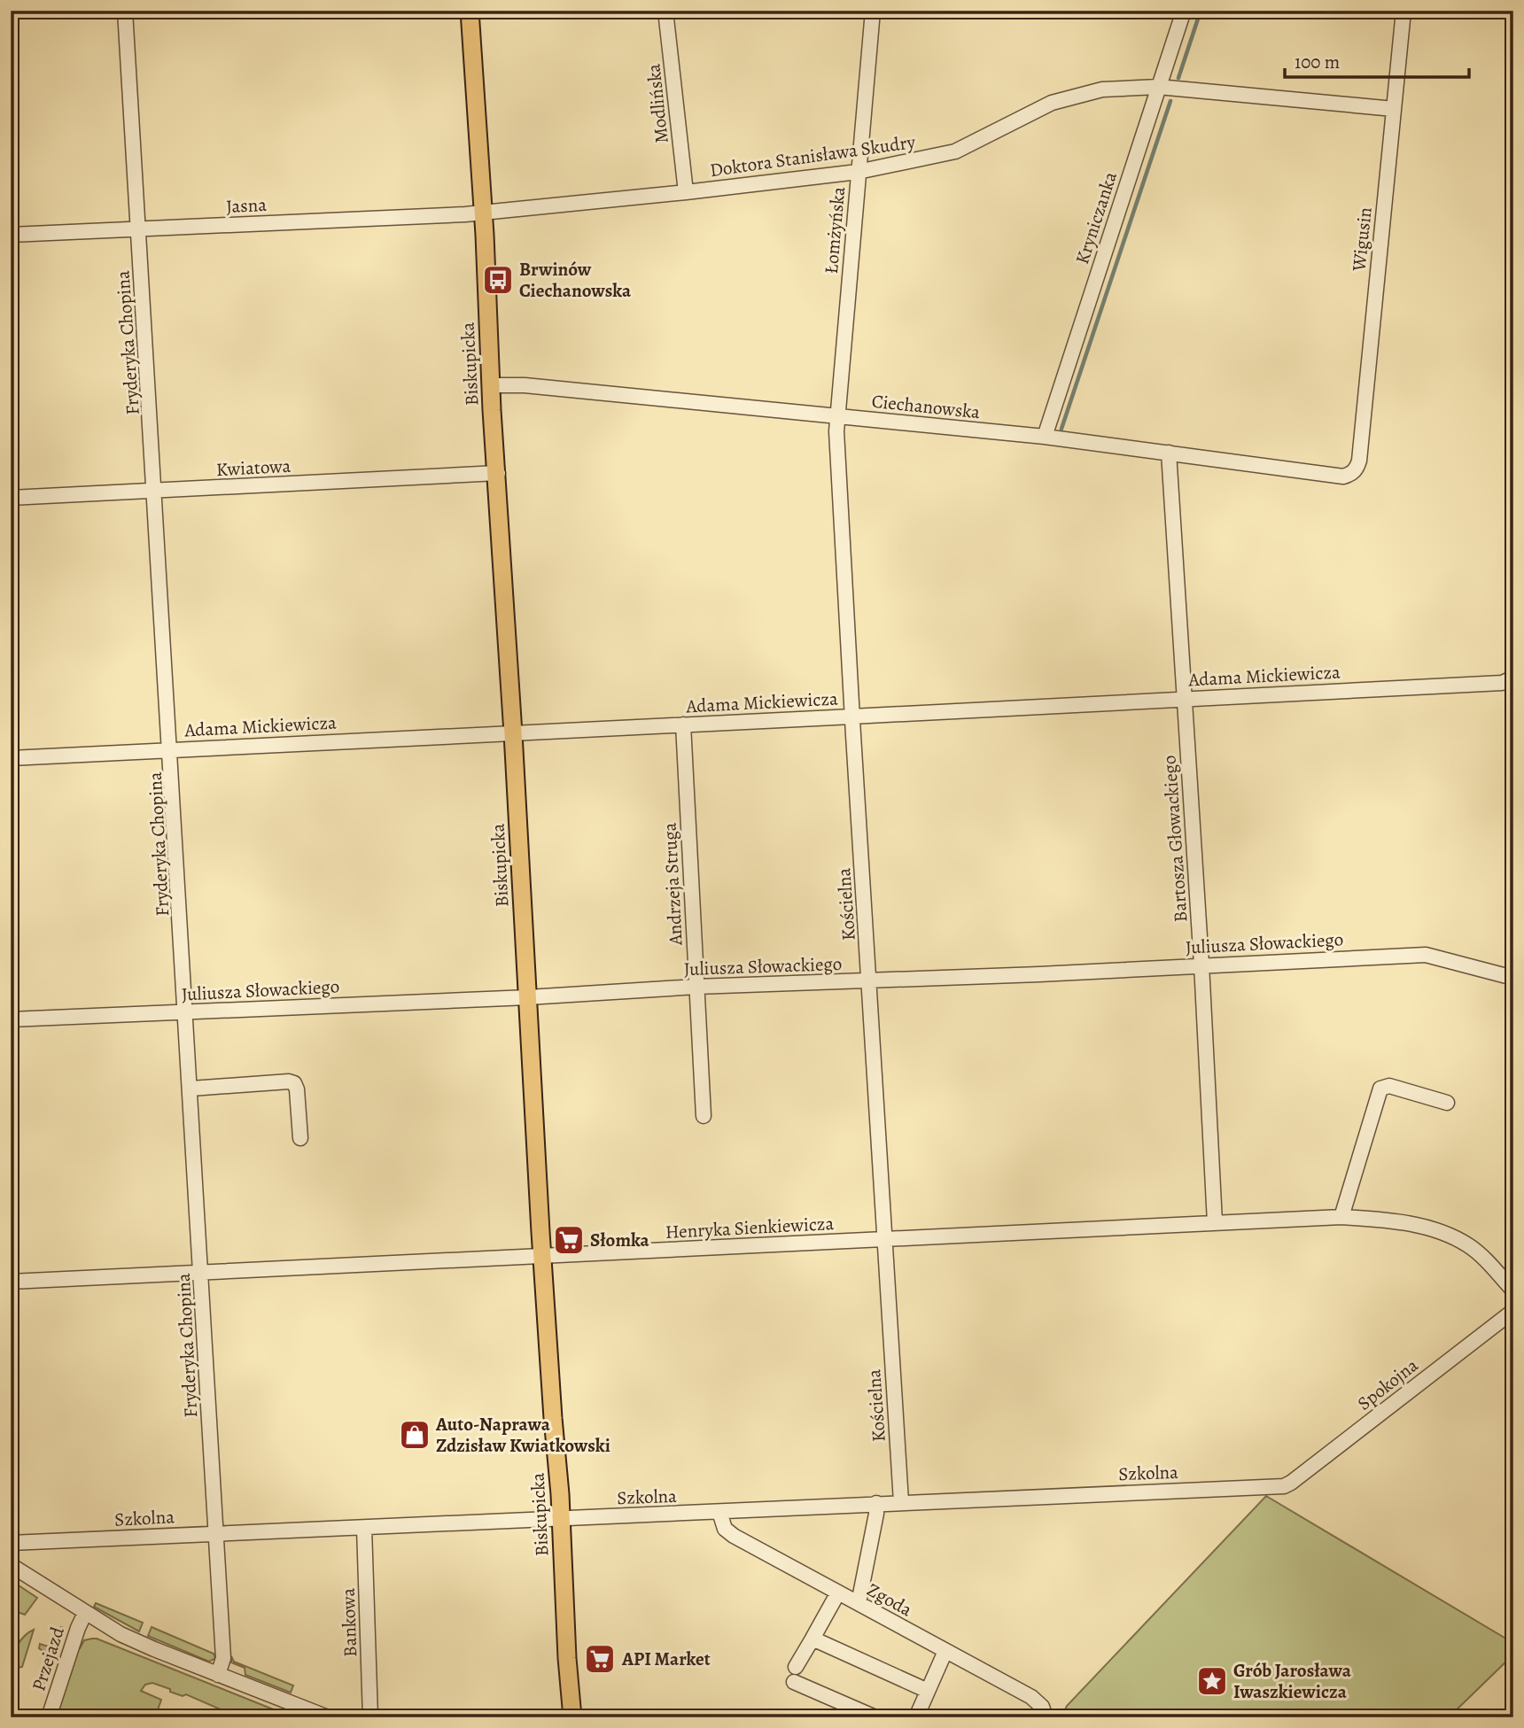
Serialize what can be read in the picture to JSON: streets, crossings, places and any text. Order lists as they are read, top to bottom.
{
  "streets": {
    "main road": ["Biskupicka"],
    "street": [
      "Modlińska",
      "Doktora Stanisława Skudry",
      "Jasna",
      "Kryniczanka",
      "Łomżyńska",
      "Wigusin",
      "Fryderyka Chopina",
      "Ciechanowska",
      "Kwiatowa",
      "Adama Mickiewicza",
      "Bartosza Głowackiego",
      "Andrzeja Struga",
      "Kościelna",
      "Juliusza Słowackiego",
      "Henryka Sienkiewicza",
      "Spokojna",
      "Szkolna",
      "Zgoda",
      "Bankowa",
      "Przejazd"
    ]
  },
  "crossings": [
    ["Modlińska", "Doktora Stanisława Skudry"],
    ["Doktora Stanisława Skudry", "Jasna"],
    ["Doktora Stanisława Skudry", "Kryniczanka"],
    ["Doktora Stanisława Skudry", "Łomżyńska"],
    ["Doktora Stanisława Skudry", "Wigusin"],
    ["Doktora Stanisława Skudry", "Biskupicka"],
    ["Jasna", "Fryderyka Chopina"],
    ["Jasna", "Biskupicka"],
    ["Kryniczanka", "Ciechanowska"],
    ["Łomżyńska", "Ciechanowska"],
    ["Łomżyńska", "Kościelna"],
    ["Wigusin", "Ciechanowska"],
    ["Fryderyka Chopina", "Kwiatowa"],
    ["Fryderyka Chopina", "Adama Mickiewicza"],
    ["Fryderyka Chopina", "Juliusza Słowackiego"],
    ["Fryderyka Chopina", "Henryka Sienkiewicza"],
    ["Fryderyka Chopina", "Szkolna"],
    ["Biskupicka", "Ciechanowska"],
    ["Biskupicka", "Kwiatowa"],
    ["Biskupicka", "Adama Mickiewicza"],
    ["Biskupicka", "Juliusza Słowackiego"],
    ["Biskupicka", "Henryka Sienkiewicza"],
    ["Biskupicka", "Szkolna"],
    ["Ciechanowska", "Bartosza Głowackiego"],
    ["Ciechanowska", "Kościelna"],
    ["Adama Mickiewicza", "Bartosza Głowackiego"],
    ["Adama Mickiewicza", "Andrzeja Struga"],
    ["Adama Mickiewicza", "Kościelna"],
    ["Bartosza Głowackiego", "Juliusza Słowackiego"],
    ["Bartosza Głowackiego", "Henryka Sienkiewicza"],
    ["Andrzeja Struga", "Juliusza Słowackiego"],
    ["Kościelna", "Juliusza Słowackiego"],
    ["Kościelna", "Henryka Sienkiewicza"],
    ["Kościelna", "Szkolna"],
    ["Spokojna", "Szkolna"],
    ["Szkolna", "Zgoda"],
    ["Szkolna", "Bankowa"]
  ],
  "places": {
    "bus stop": ["Brwinów Ciechanowska"],
    "supermarket": ["Słomka", "API Market"],
    "shop": ["Auto-Naprawa Zdzisław Kwiatkowski"],
    "place": ["Grób Jarosława Iwaszkiewicza"]
  },
  "scale_bar": "100 m"
}
